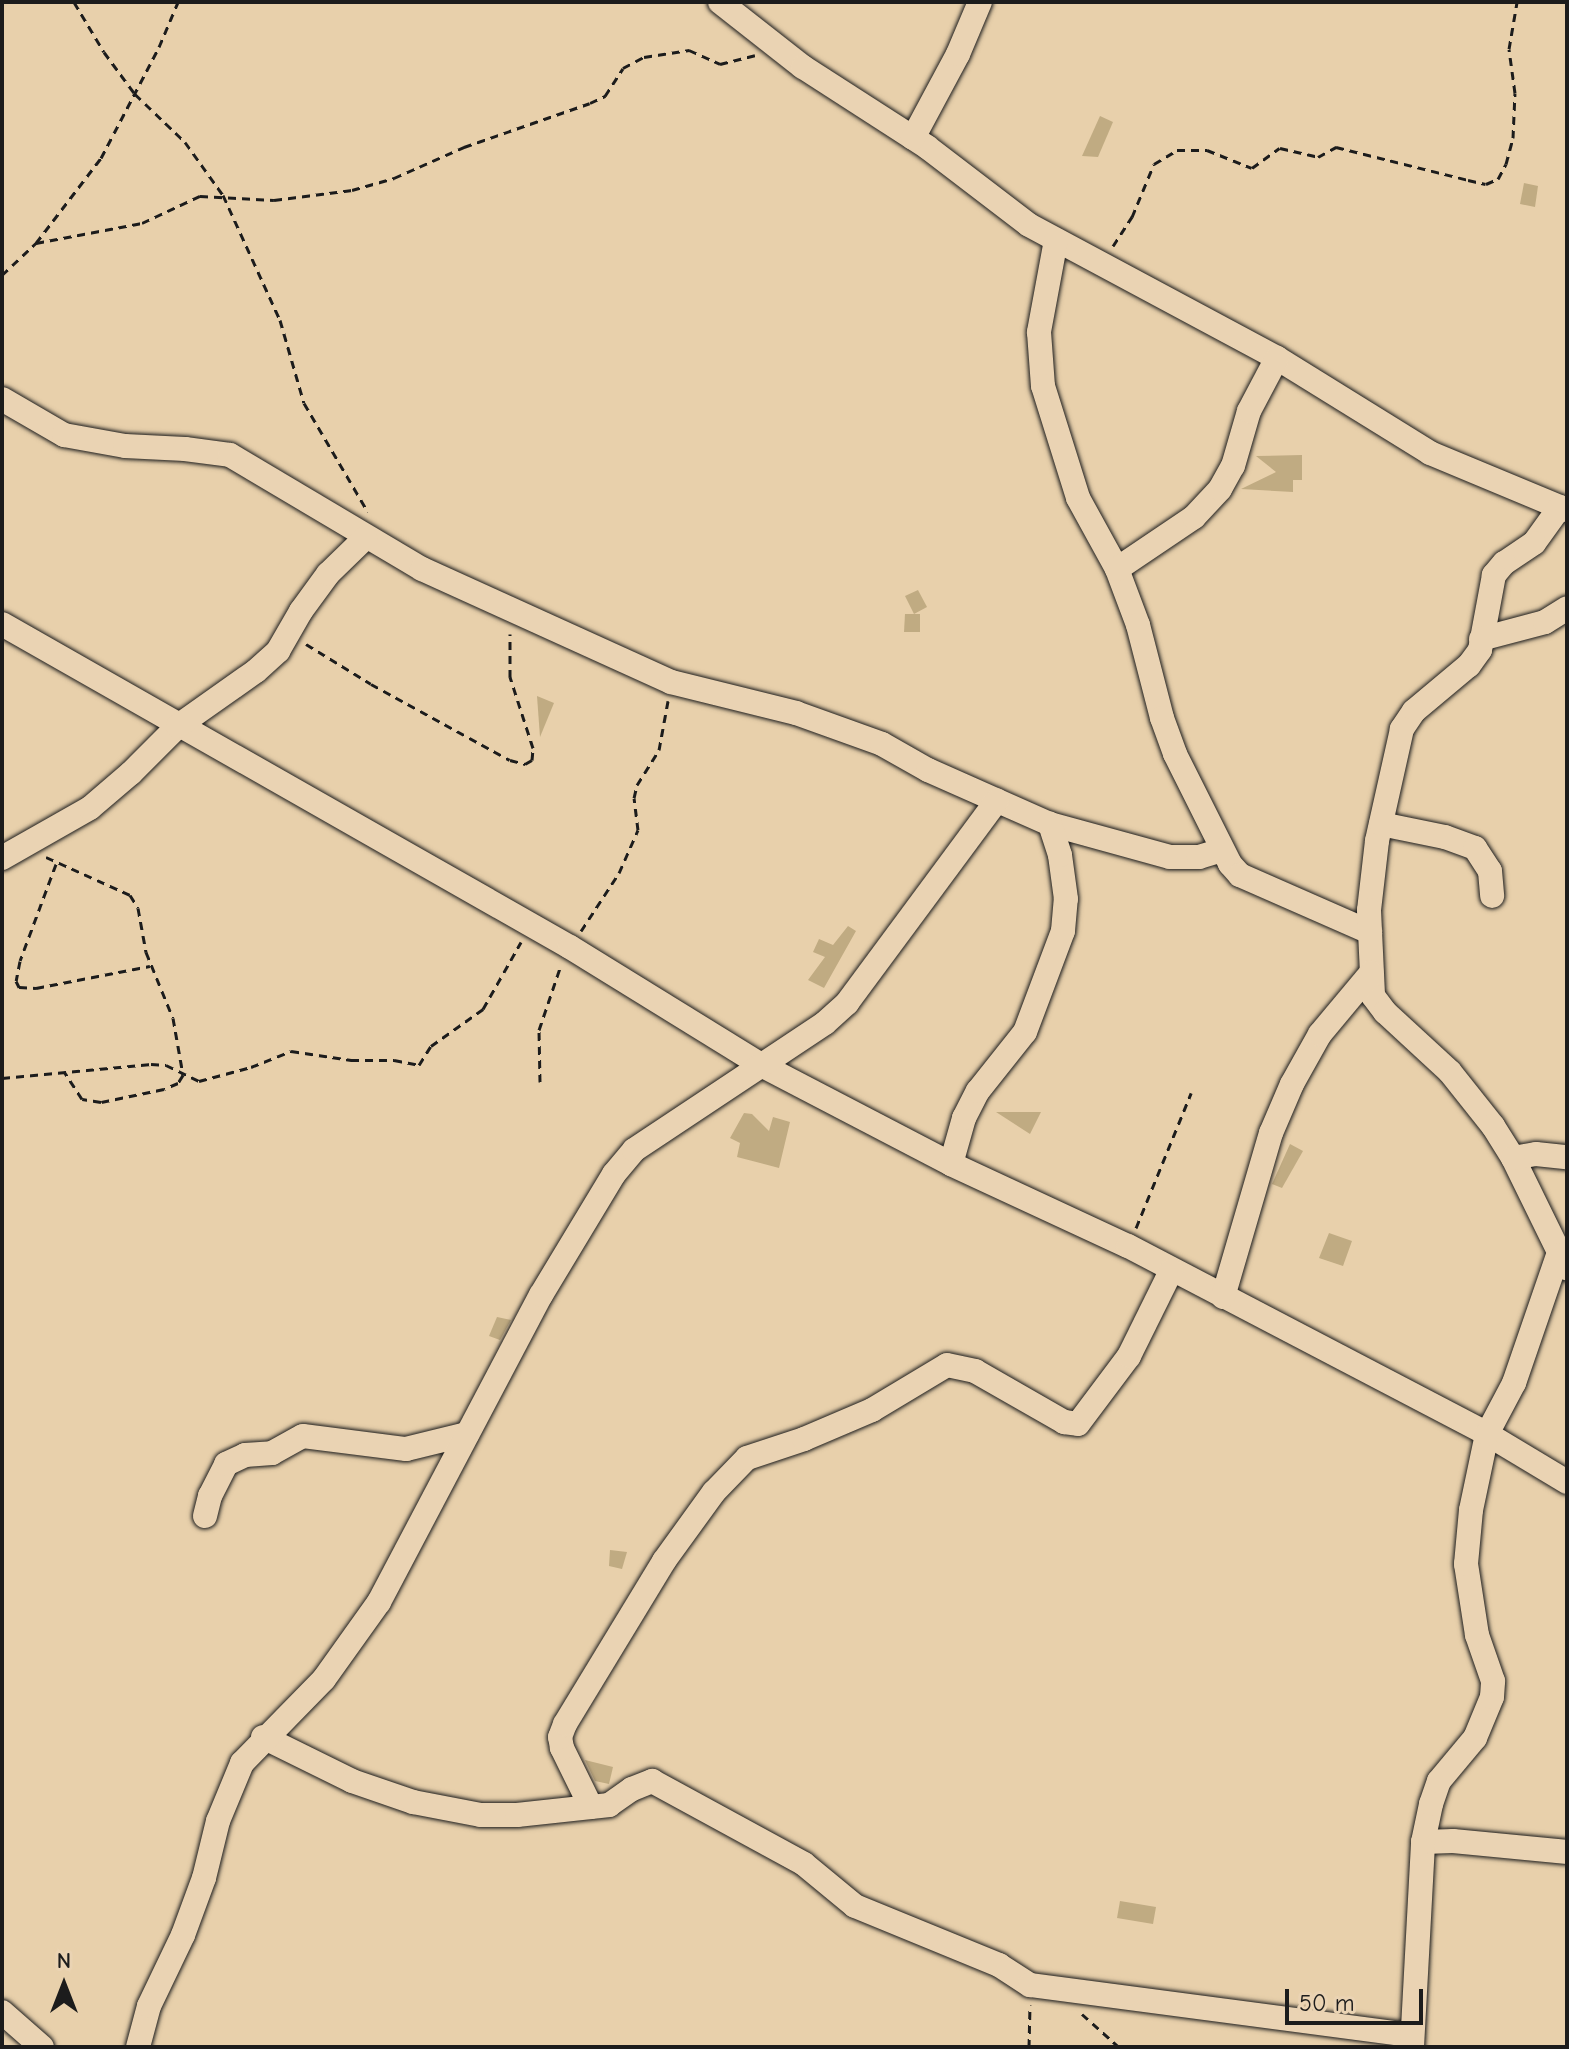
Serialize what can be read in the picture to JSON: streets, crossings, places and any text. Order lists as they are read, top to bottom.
{
  "scale_bar": "50 m",
  "north": "top"
}
